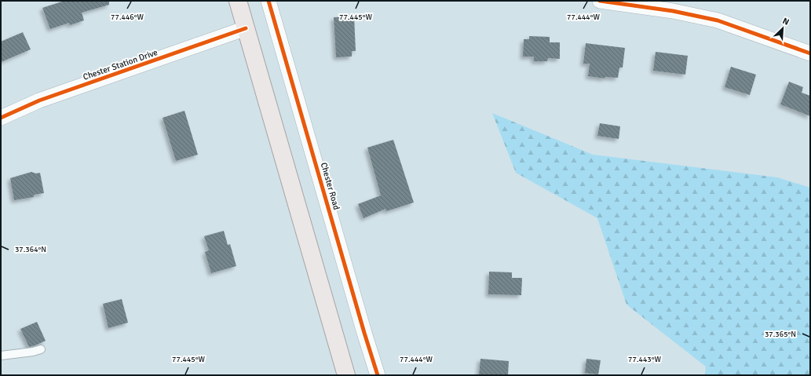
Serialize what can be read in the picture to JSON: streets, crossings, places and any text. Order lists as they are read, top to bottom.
{
  "streets": {
    "street": ["Chester Station Drive", "Chester Road"]
  },
  "north": "top right",
  "coordinates": [
    "77.446°W",
    "77.445°W",
    "77.444°W",
    "37.364°N",
    "37.365°N",
    "77.443°W"
  ]
}
